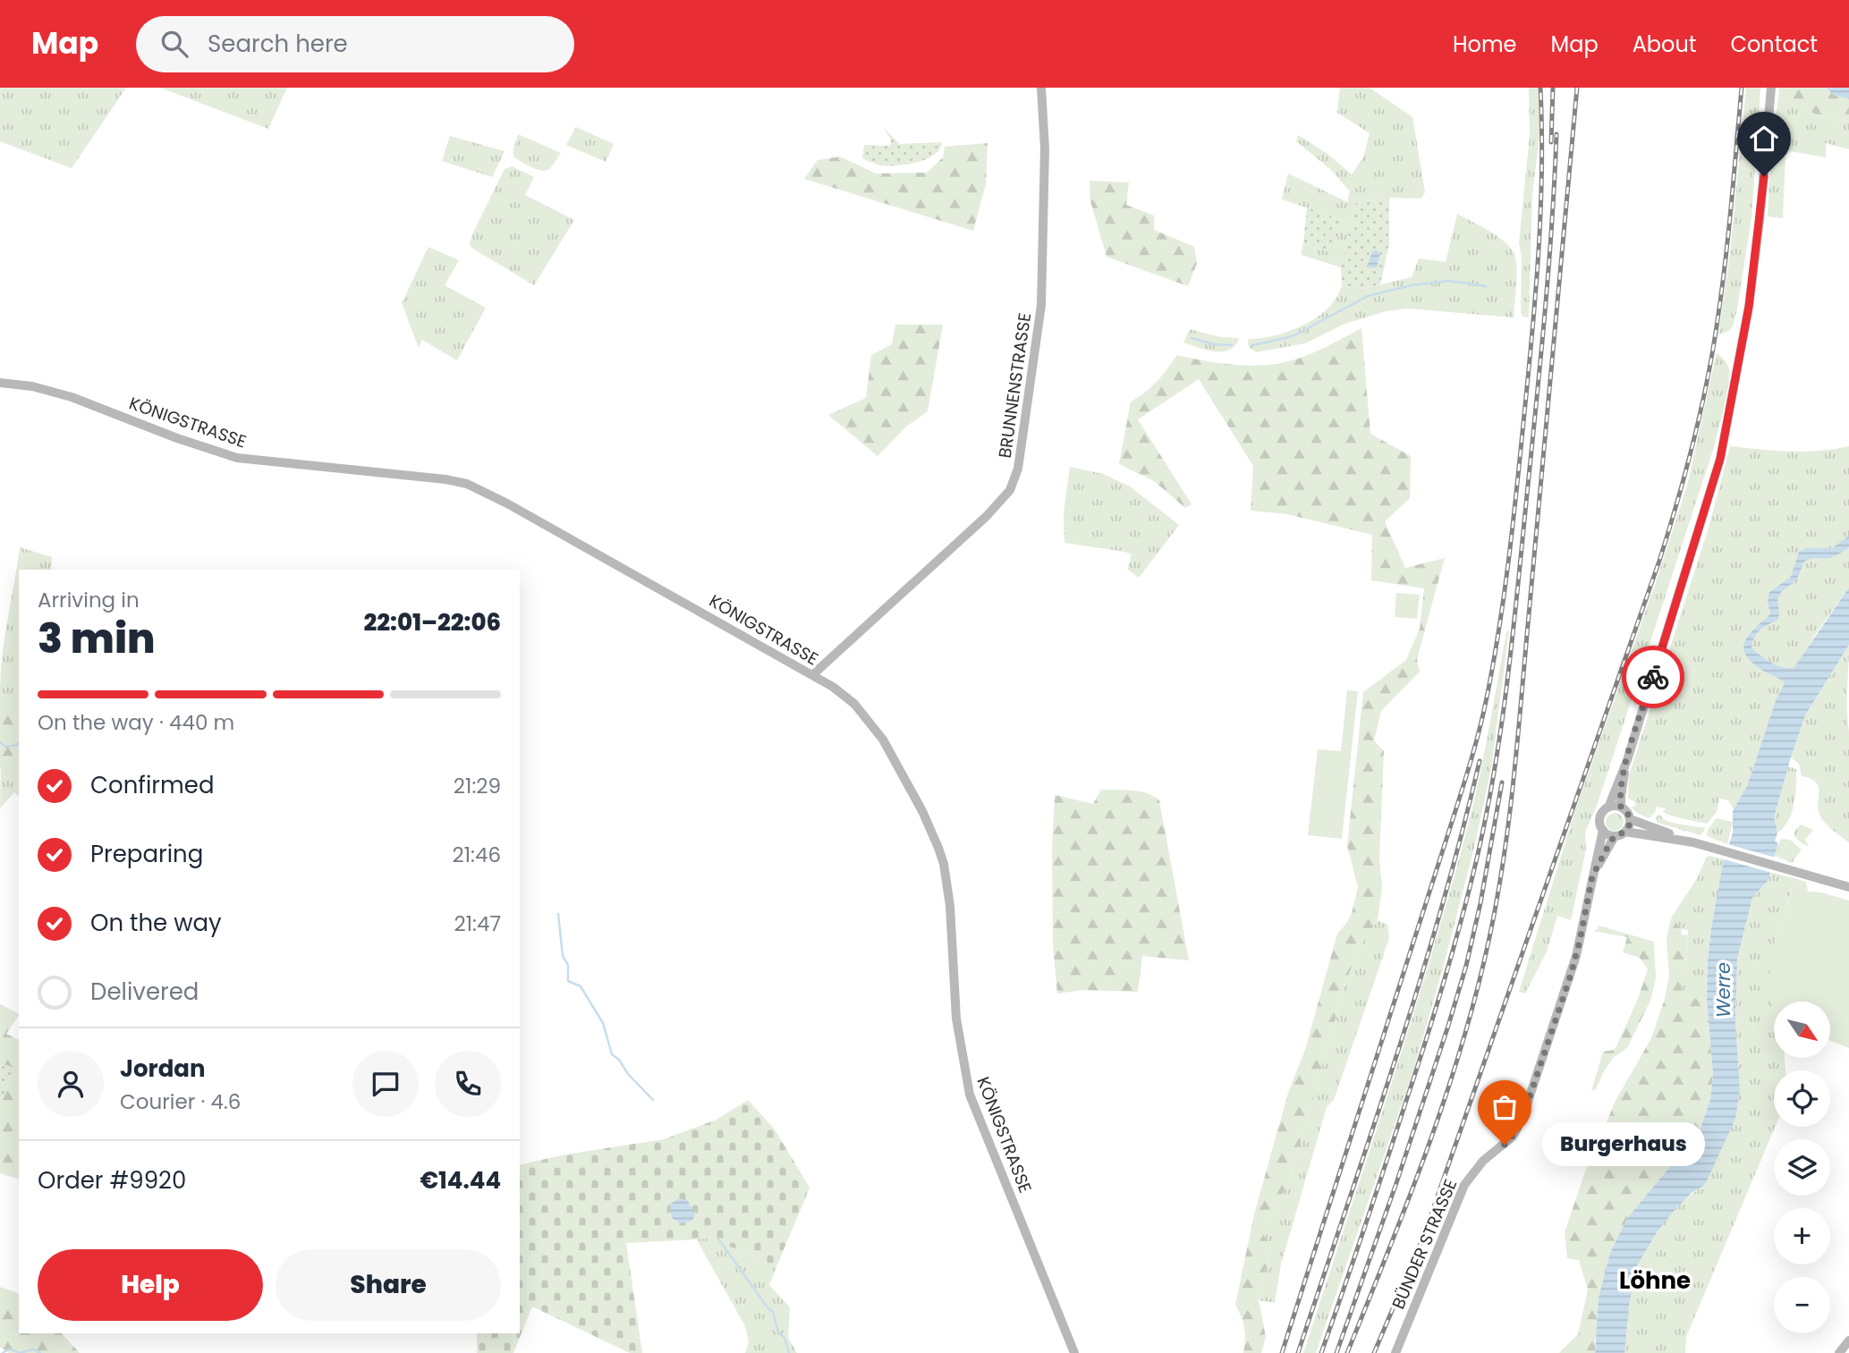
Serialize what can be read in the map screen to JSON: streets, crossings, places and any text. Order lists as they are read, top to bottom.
{
  "streets": {
    "main road": ["BRUNNENSTRASSE", "KÖNIGSTRASSE", "BÜNDER STRASSE"]
  },
  "crossings": [
    ["BRUNNENSTRASSE", "KÖNIGSTRASSE"]
  ],
  "districts": ["Löhne"],
  "water": ["Werre"],
  "places": ["Burgerhaus"],
  "north": "bottom right",
  "page": {
    "header": "Map",
    "search": "Search here",
    "nav": [
      "Home",
      "Map",
      "About",
      "Contact"
    ],
    "heading": ["3 min", "Arriving in", "22:01–22:06"],
    "panel": [
      "Jordan",
      "Courier · 4.6",
      "Order #9920",
      "€14.44"
    ],
    "bar": "On the way · 440 m",
    "list": [
      ["Confirmed", "21:29"],
      ["Preparing", "21:46"],
      ["On the way", "21:47"],
      "Delivered"
    ],
    "map_buttons": ["+", "−"],
    "bubble": "Burgerhaus",
    "buttons": ["Help", "Share"]
  }
}
